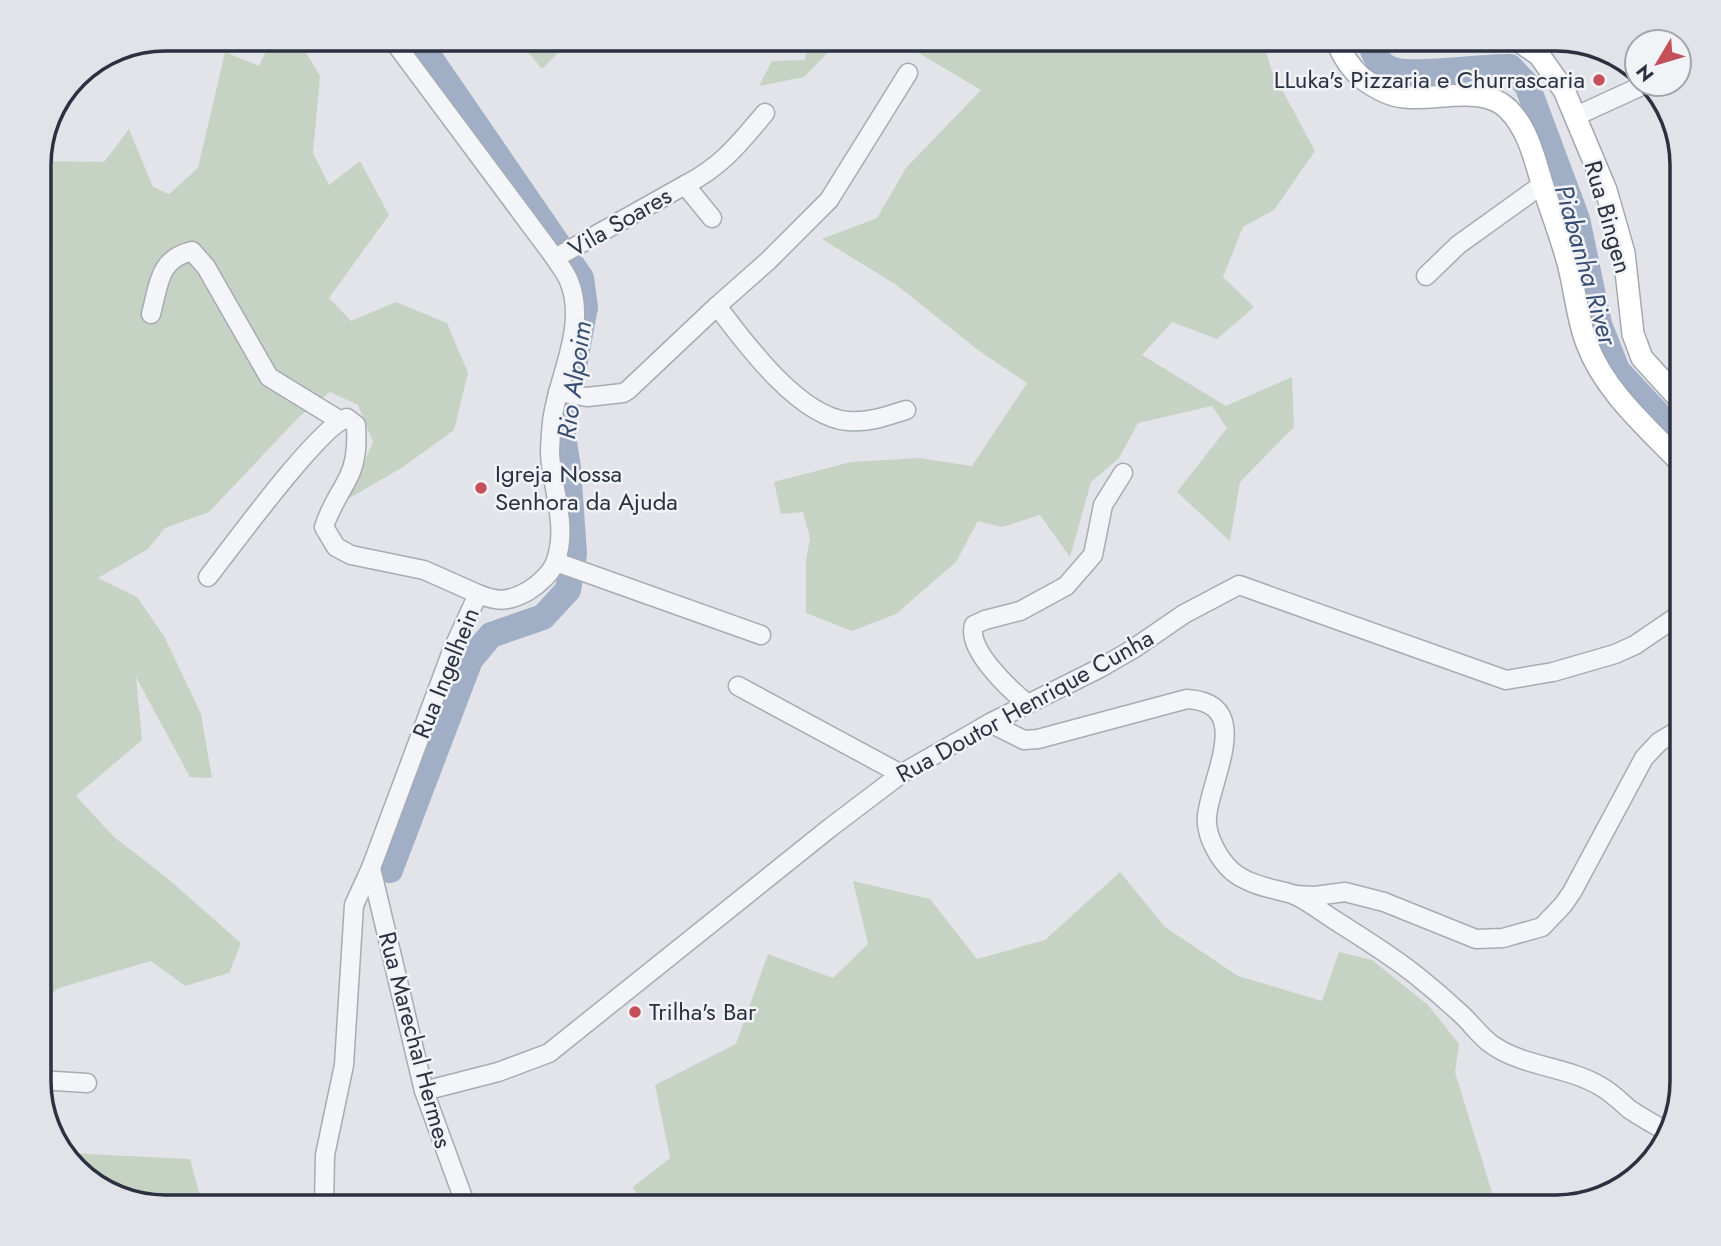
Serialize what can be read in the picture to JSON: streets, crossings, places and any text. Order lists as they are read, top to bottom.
{
  "streets": {
    "main road": ["Rua Bingen"],
    "street": [
      "Vila Soares",
      "Rua Ingelhein",
      "Rua Doutor Henrique Cunha",
      "Rua Marechal Hermes"
    ]
  },
  "crossings": [
    ["Rua Ingelhein", "Rua Marechal Hermes"],
    ["Rua Doutor Henrique Cunha", "Rua Marechal Hermes"]
  ],
  "water": ["Piabanha River", "Rio Alpoim"],
  "places": ["LLuka's Pizzaria e Churrascaria", "Igreja Nossa Senhora da Ajuda", "Trilha's Bar"],
  "north": "bottom left"
}
